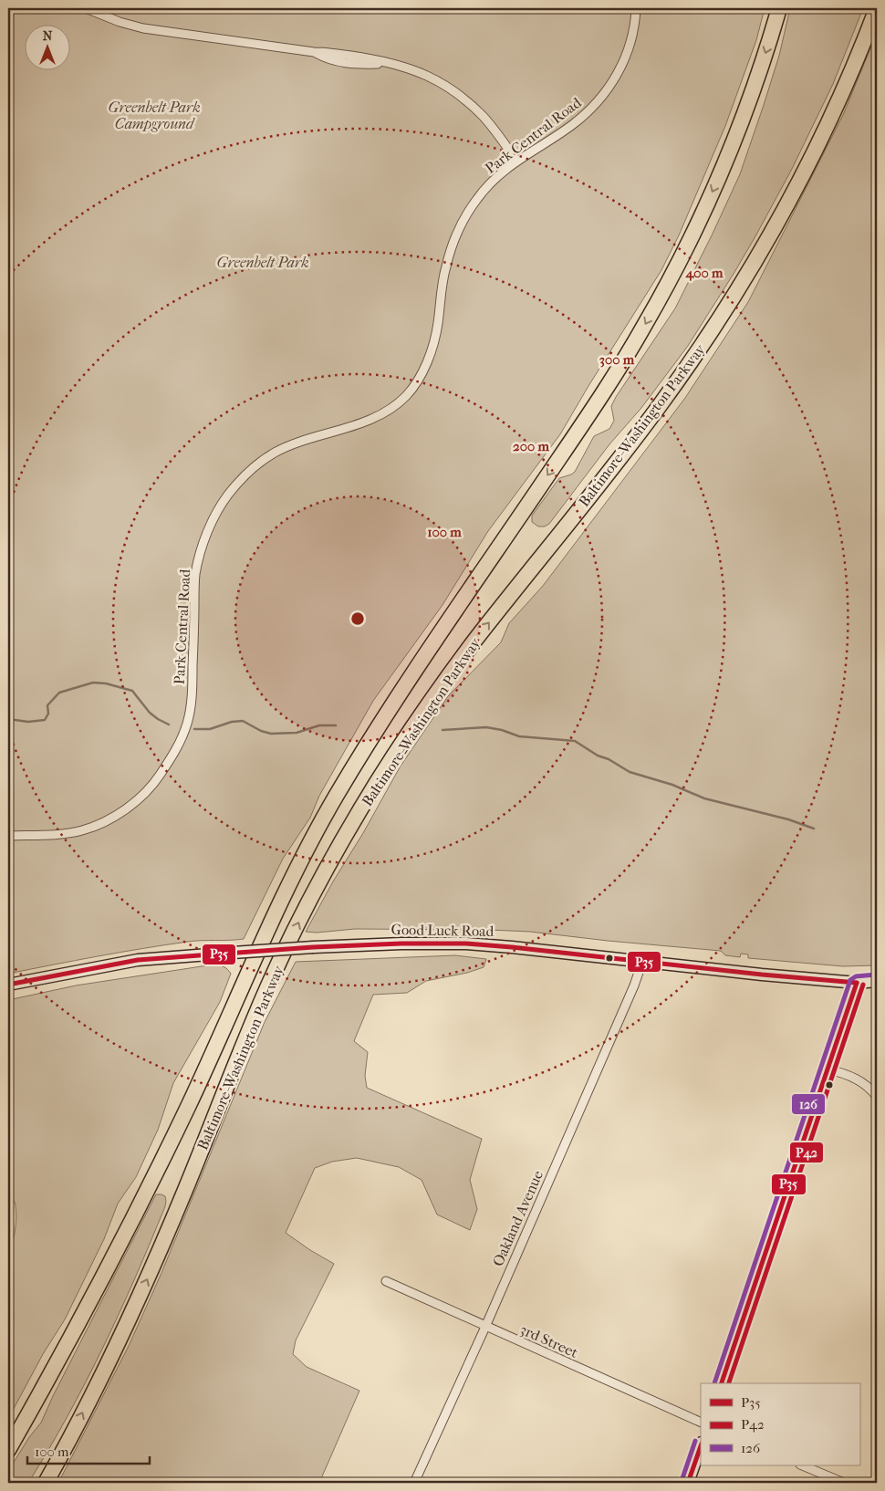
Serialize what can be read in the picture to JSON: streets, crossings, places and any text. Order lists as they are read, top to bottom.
{
  "streets": {
    "highway": ["Baltimore-Washington Parkway"],
    "main road": ["Good Luck Road"],
    "street": ["Park Central Road", "Oakland Avenue", "3rd Street"]
  },
  "crossings": [
    ["Good Luck Road", "Oakland Avenue"],
    ["Oakland Avenue", "3rd Street"]
  ],
  "parks": ["Greenbelt Park Campground", "Greenbelt Park"],
  "lines": ["transit line P35", "transit line 126", "transit line P42"],
  "legend": ["P35", "P42", "126"],
  "scale_bar": "100 m",
  "north": "top",
  "rings": [
    "400 m",
    "300 m",
    "200 m",
    "100 m"
  ]
}
